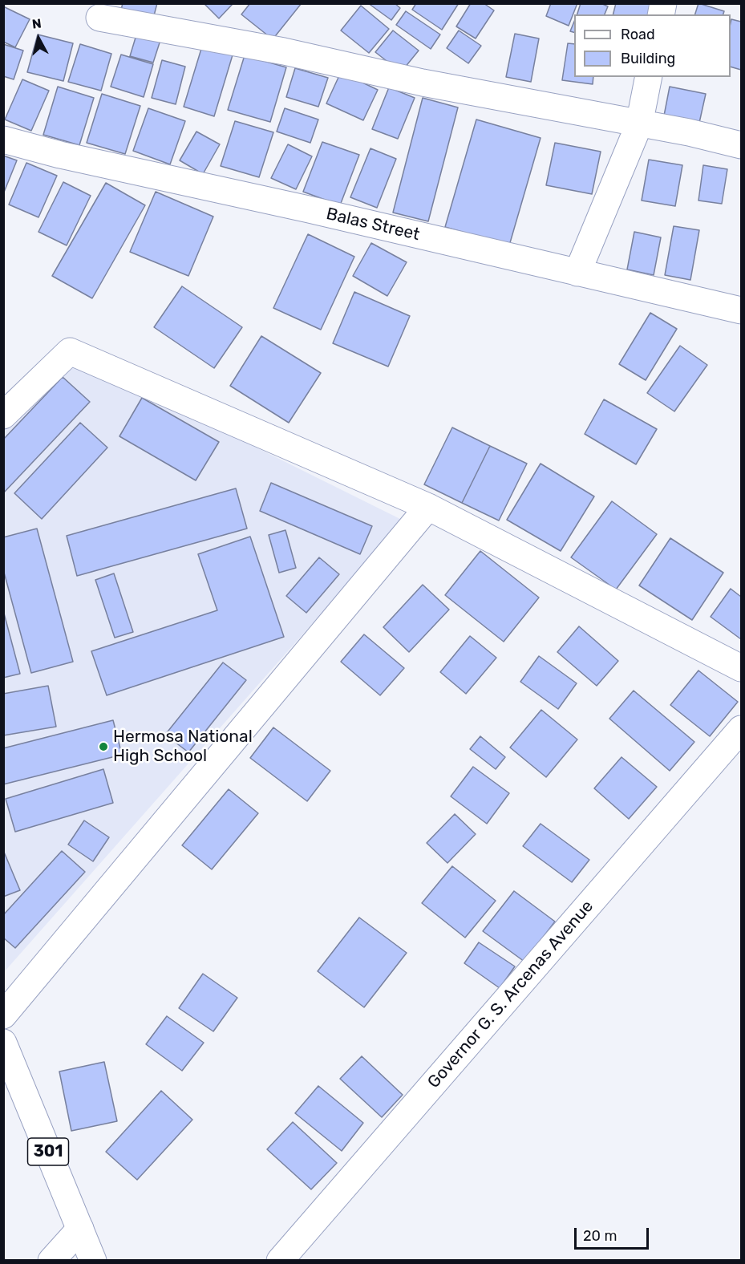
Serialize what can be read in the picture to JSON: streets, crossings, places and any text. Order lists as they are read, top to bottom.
{
  "streets": {
    "street": ["Balas Street", "Governor G. S. Arcenas Avenue", "301"]
  },
  "places": ["Hermosa National High School"],
  "legend": ["Road", "Building"],
  "scale_bar": "20 m",
  "north": "top"
}
